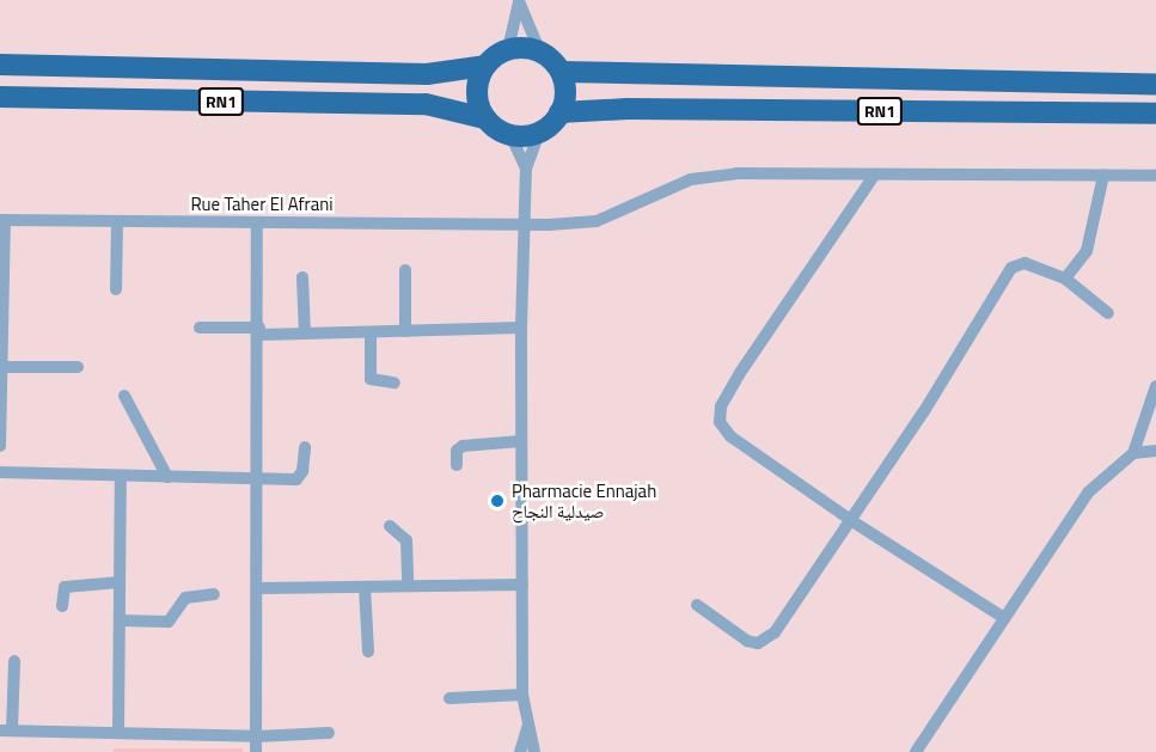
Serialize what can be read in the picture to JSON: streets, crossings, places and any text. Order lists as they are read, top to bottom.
{
  "streets": {
    "highway": ["RN1"],
    "street": ["Rue Taher El Afrani"]
  },
  "places": ["Pharmacie Ennajah صيدلية النجاح"]
}
